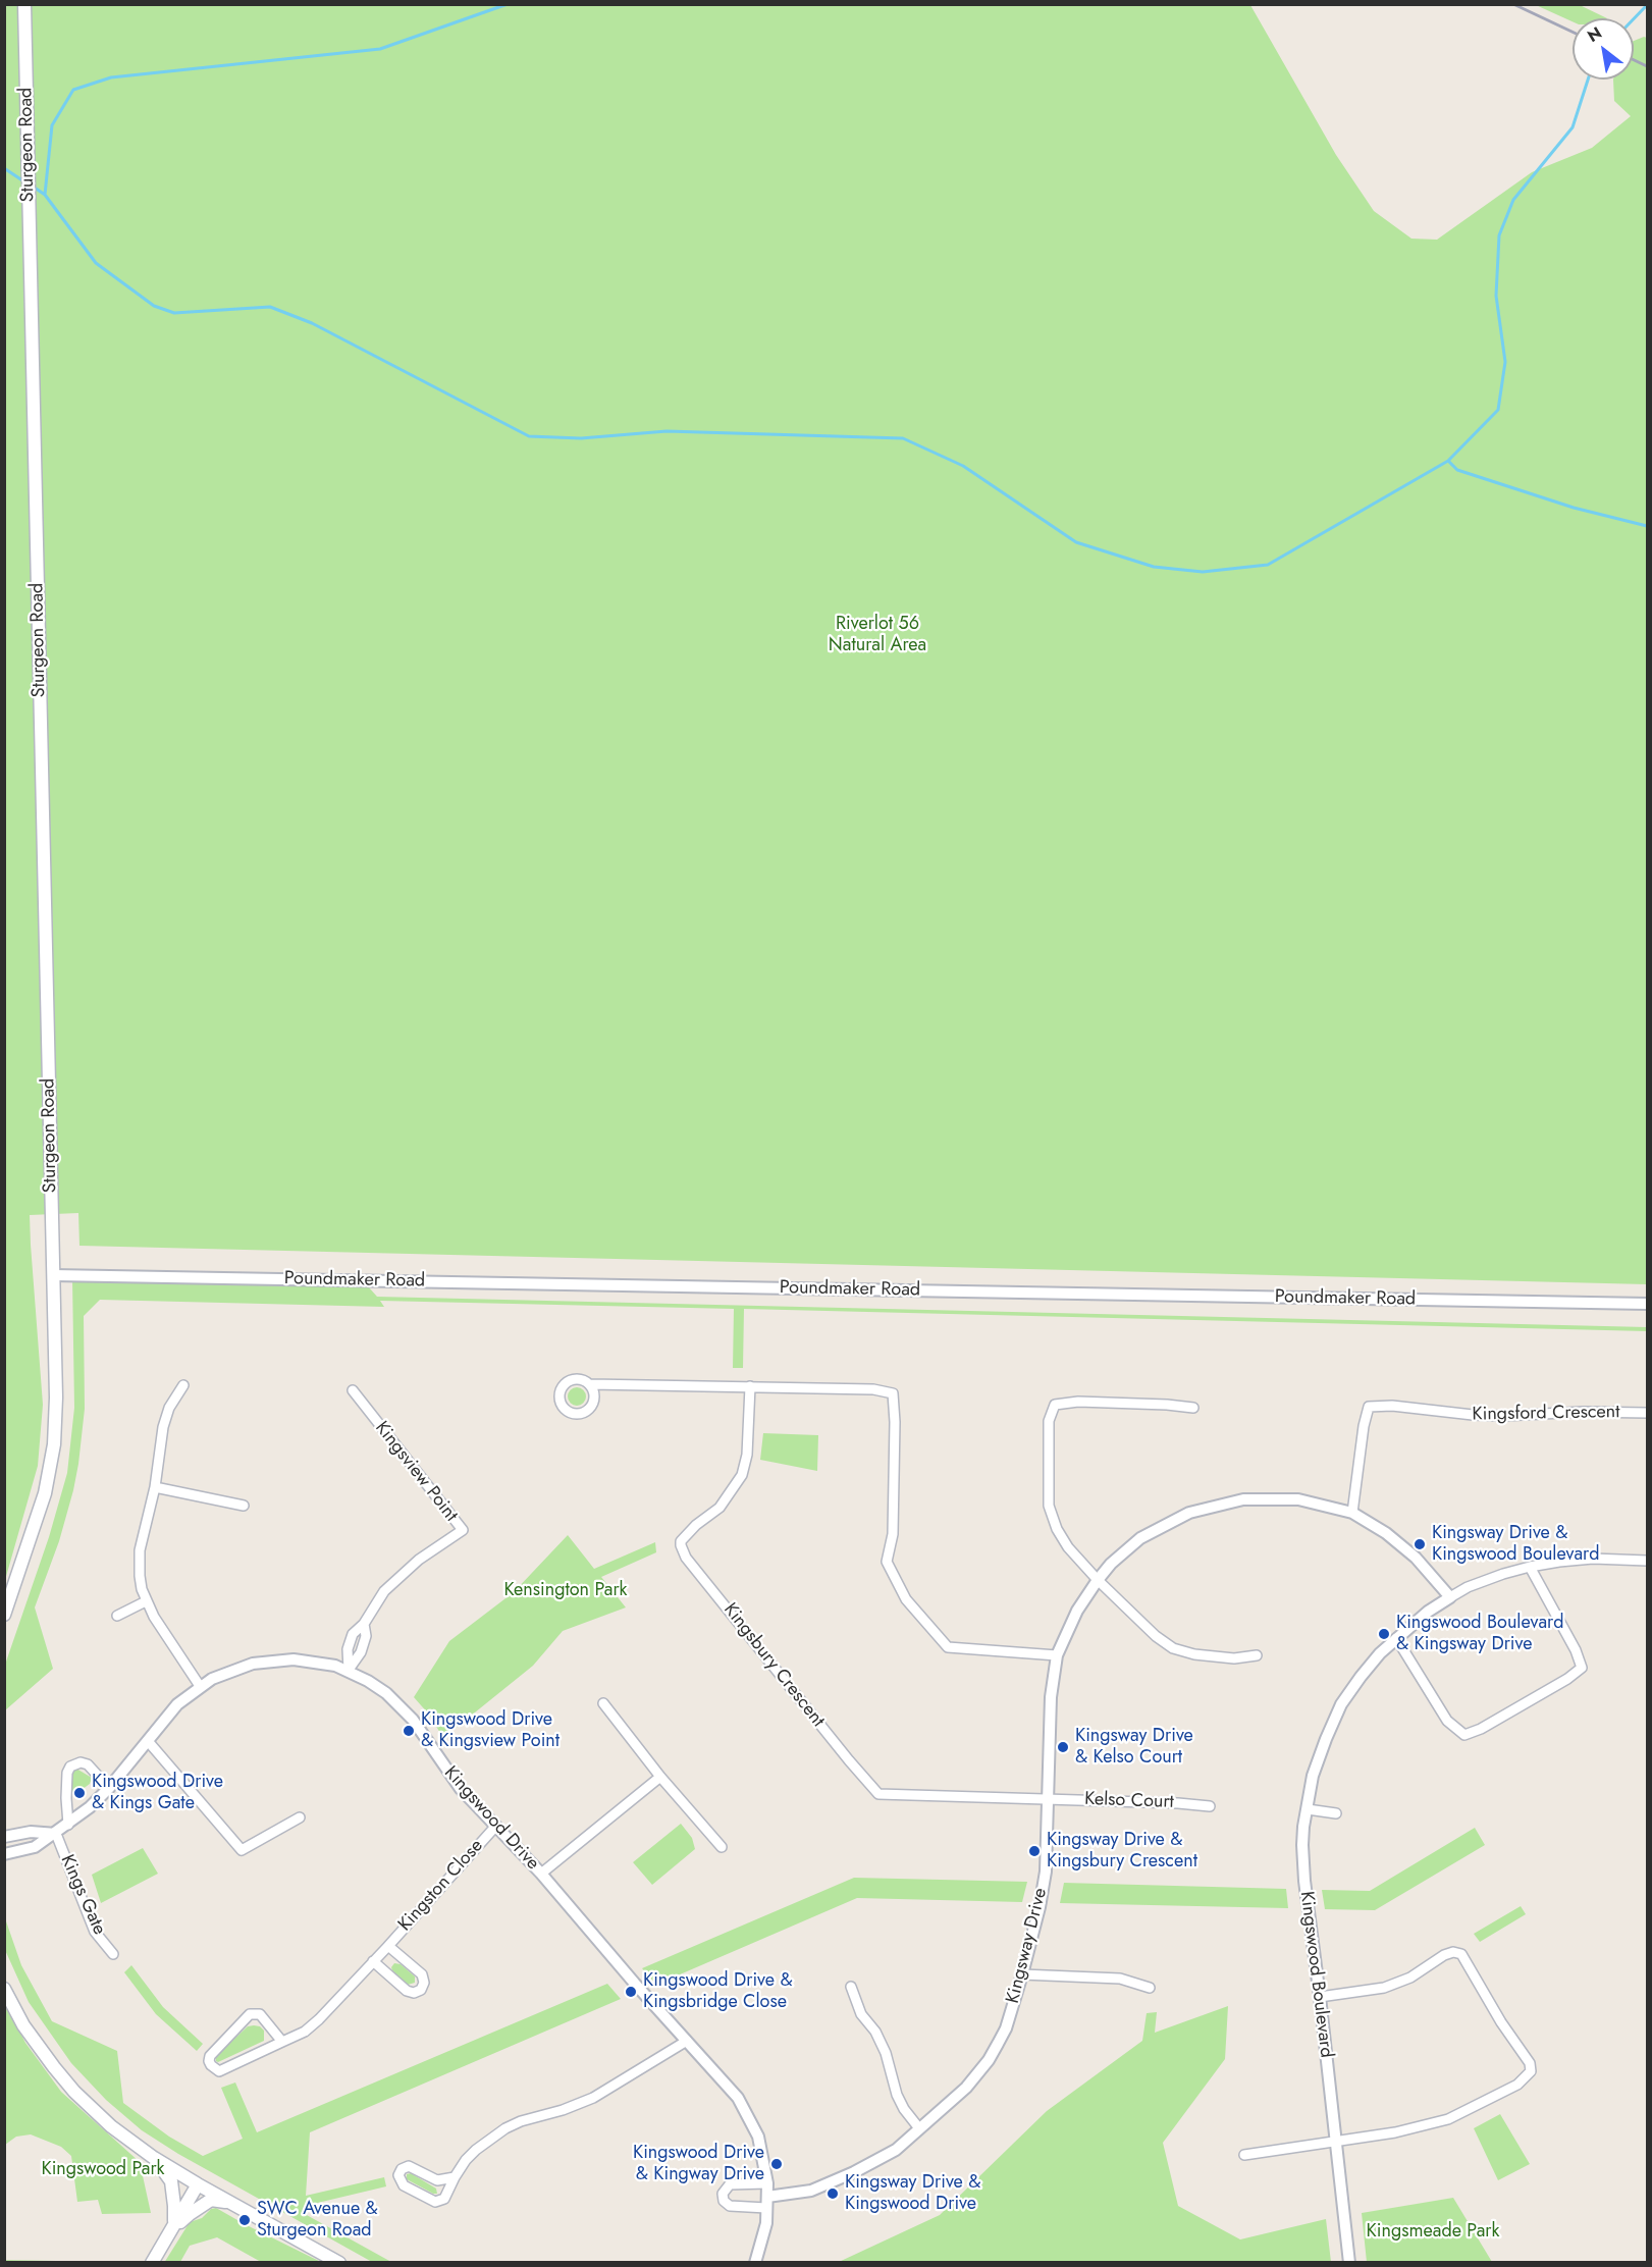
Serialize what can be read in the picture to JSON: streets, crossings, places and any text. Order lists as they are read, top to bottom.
{
  "streets": {
    "main road": ["Sturgeon Road"],
    "street": [
      "Poundmaker Road",
      "Kingsford Crescent",
      "Kingsview Point",
      "Kingsbury Crescent",
      "Kelso Court",
      "Kingswood Drive",
      "Kingston Close",
      "Kings Gate",
      "Kingsway Drive",
      "Kingswood Boulevard"
    ]
  },
  "crossings": [
    ["Sturgeon Road", "Poundmaker Road"],
    ["Kingsford Crescent", "Kingsway Drive"],
    ["Kingsview Point", "Kingswood Drive"],
    ["Kingsbury Crescent", "Kelso Court"],
    ["Kingsbury Crescent", "Kingsway Drive"],
    ["Kelso Court", "Kingsway Drive"],
    ["Kingswood Drive", "Kingston Close"],
    ["Kingswood Drive", "Kings Gate"],
    ["Kingswood Drive", "Kingsway Drive"],
    ["Kingsway Drive", "Kingswood Boulevard"]
  ],
  "parks": [
    "Riverlot 56 Natural Area",
    "Kensington Park",
    "Kingswood Park",
    "Kingsmeade Park"
  ],
  "places": [
    "Kingsway Drive & Kingswood Boulevard",
    "Kingswood Boulevard & Kingsway Drive",
    "Kingswood Drive & Kingsview Point",
    "Kingsway Drive & Kelso Court",
    "Kingswood Drive & Kings Gate",
    "Kingsway Drive & Kingsbury Crescent",
    "Kingswood Drive & Kingsbridge Close",
    "Kingswood Drive & Kingway Drive",
    "Kingsway Drive & Kingswood Drive",
    "SWC Avenue & Sturgeon Road"
  ],
  "north": "top left"
}
